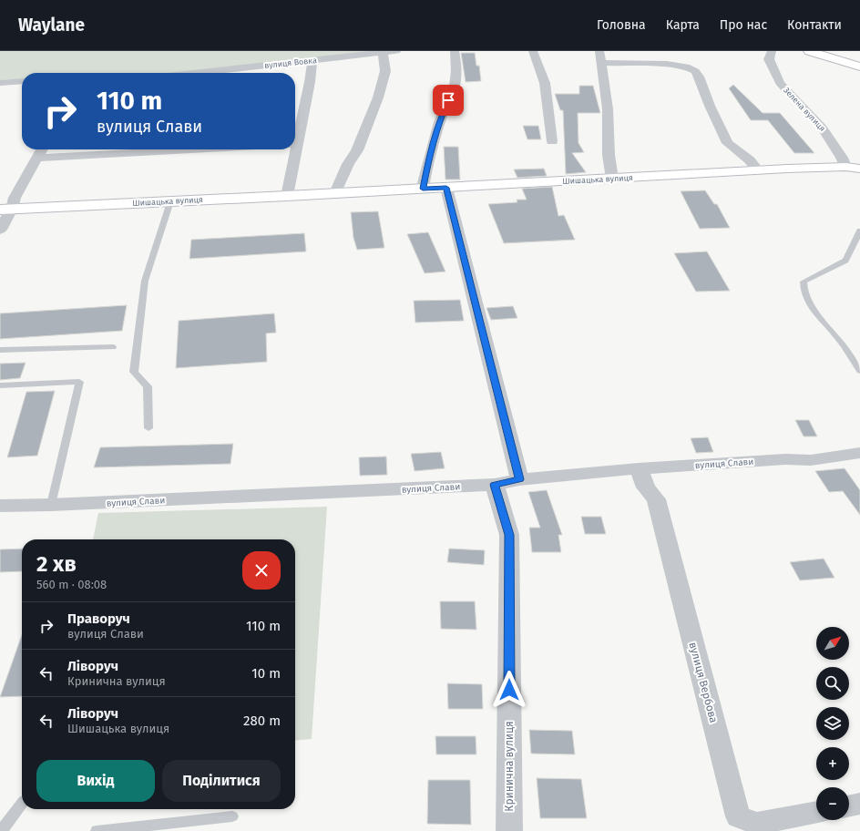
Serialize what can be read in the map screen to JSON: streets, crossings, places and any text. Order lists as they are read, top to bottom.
{
  "streets": {
    "street": [
      "вулиця Вовка",
      "Зелена вулиця",
      "Шишацька вулиця",
      "вулиця Слави",
      "вулиця Вербова",
      "Кринична вулиця"
    ]
  },
  "crossings": [
    ["Зелена вулиця", "Шишацька вулиця"],
    ["вулиця Слави", "вулиця Вербова"],
    ["вулиця Слави", "Кринична вулиця"]
  ],
  "north": "top right",
  "page": {
    "header": "Waylane",
    "nav": [
      "Головна",
      "Карта",
      "Про нас",
      "Контакти"
    ],
    "turn": ["110 m", "вулиця Слави"],
    "heading": ["2 хв", "560 m · 08:08"],
    "list": [
      {
        "name": "Праворуч",
        "note": "вулиця Слави",
        "value": "110 m"
      },
      {
        "name": "Ліворуч",
        "note": "Кринична вулиця",
        "value": "10 m"
      },
      {
        "name": "Ліворуч",
        "note": "Шишацька вулиця",
        "value": "280 m"
      }
    ],
    "map_buttons": ["+", "−"],
    "buttons": ["Вихід", "Поділитися"]
  }
}
